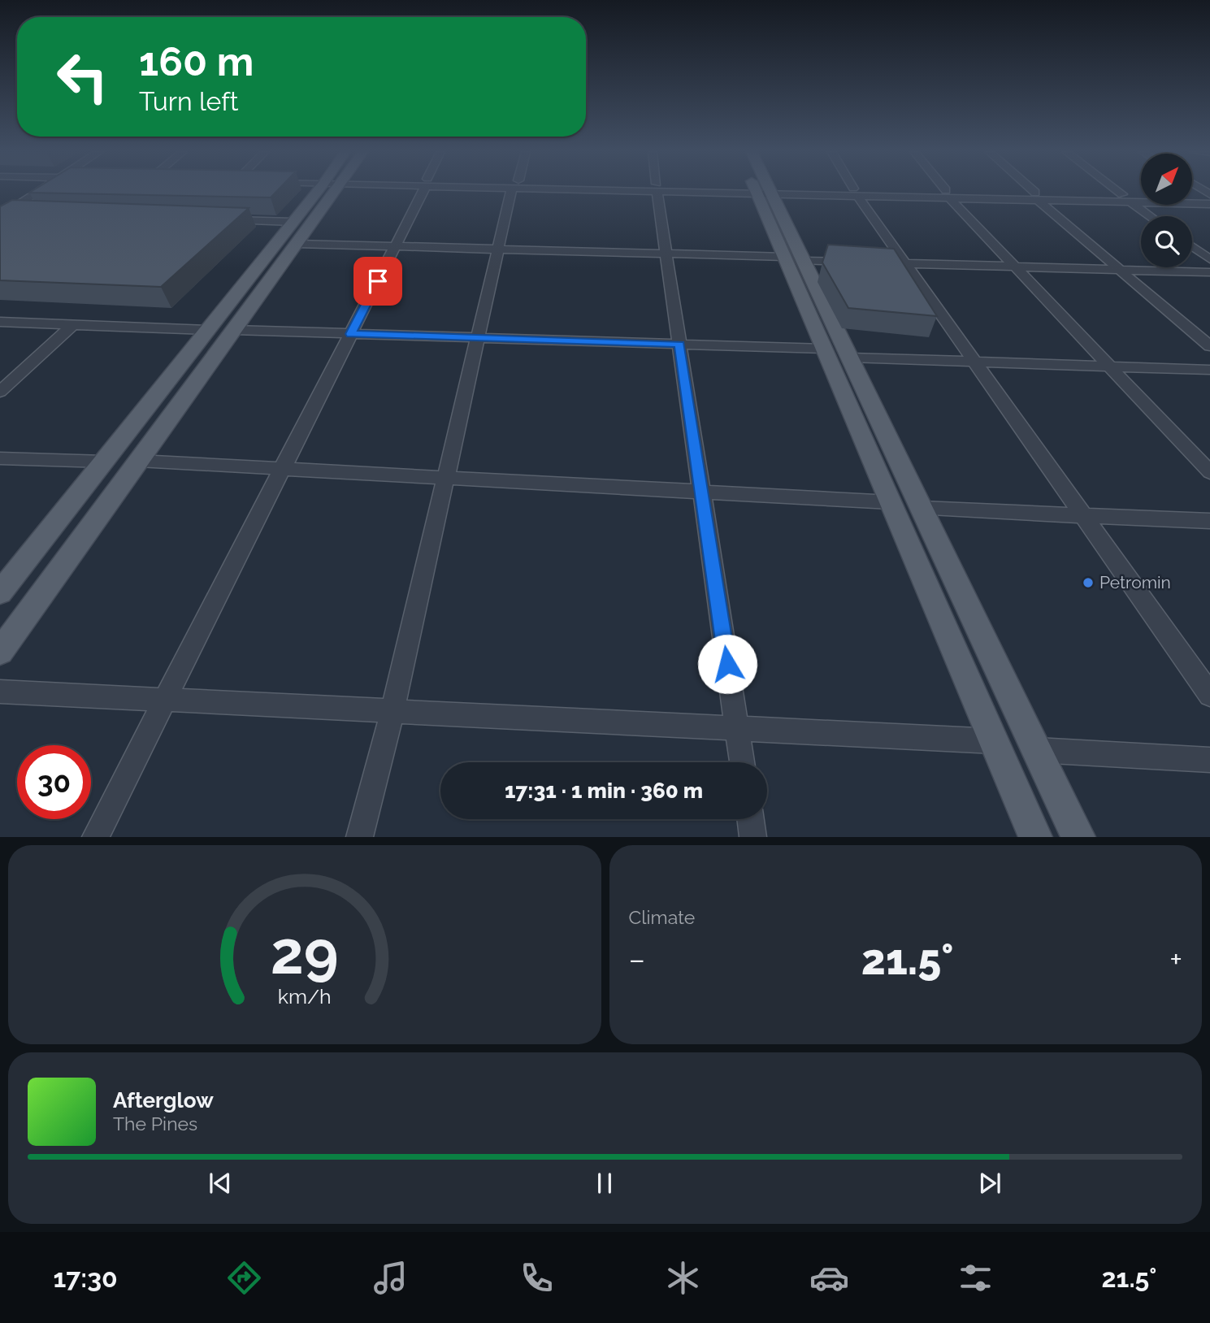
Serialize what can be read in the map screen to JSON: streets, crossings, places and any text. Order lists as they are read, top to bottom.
{
  "places": ["Petromin"],
  "north": "top right",
  "page": {
    "turn": ["160 m", "Turn left"],
    "limit": "30",
    "trip": "17:31 · 1 min · 360 m",
    "tile": "Climate",
    "heat": ["−", "21.5°", "+"],
    "song": ["Afterglow", "The Pines"],
    "tabs": ["17:30", "21.5°"],
    "gauge": ["29", "km/h"]
  }
}
